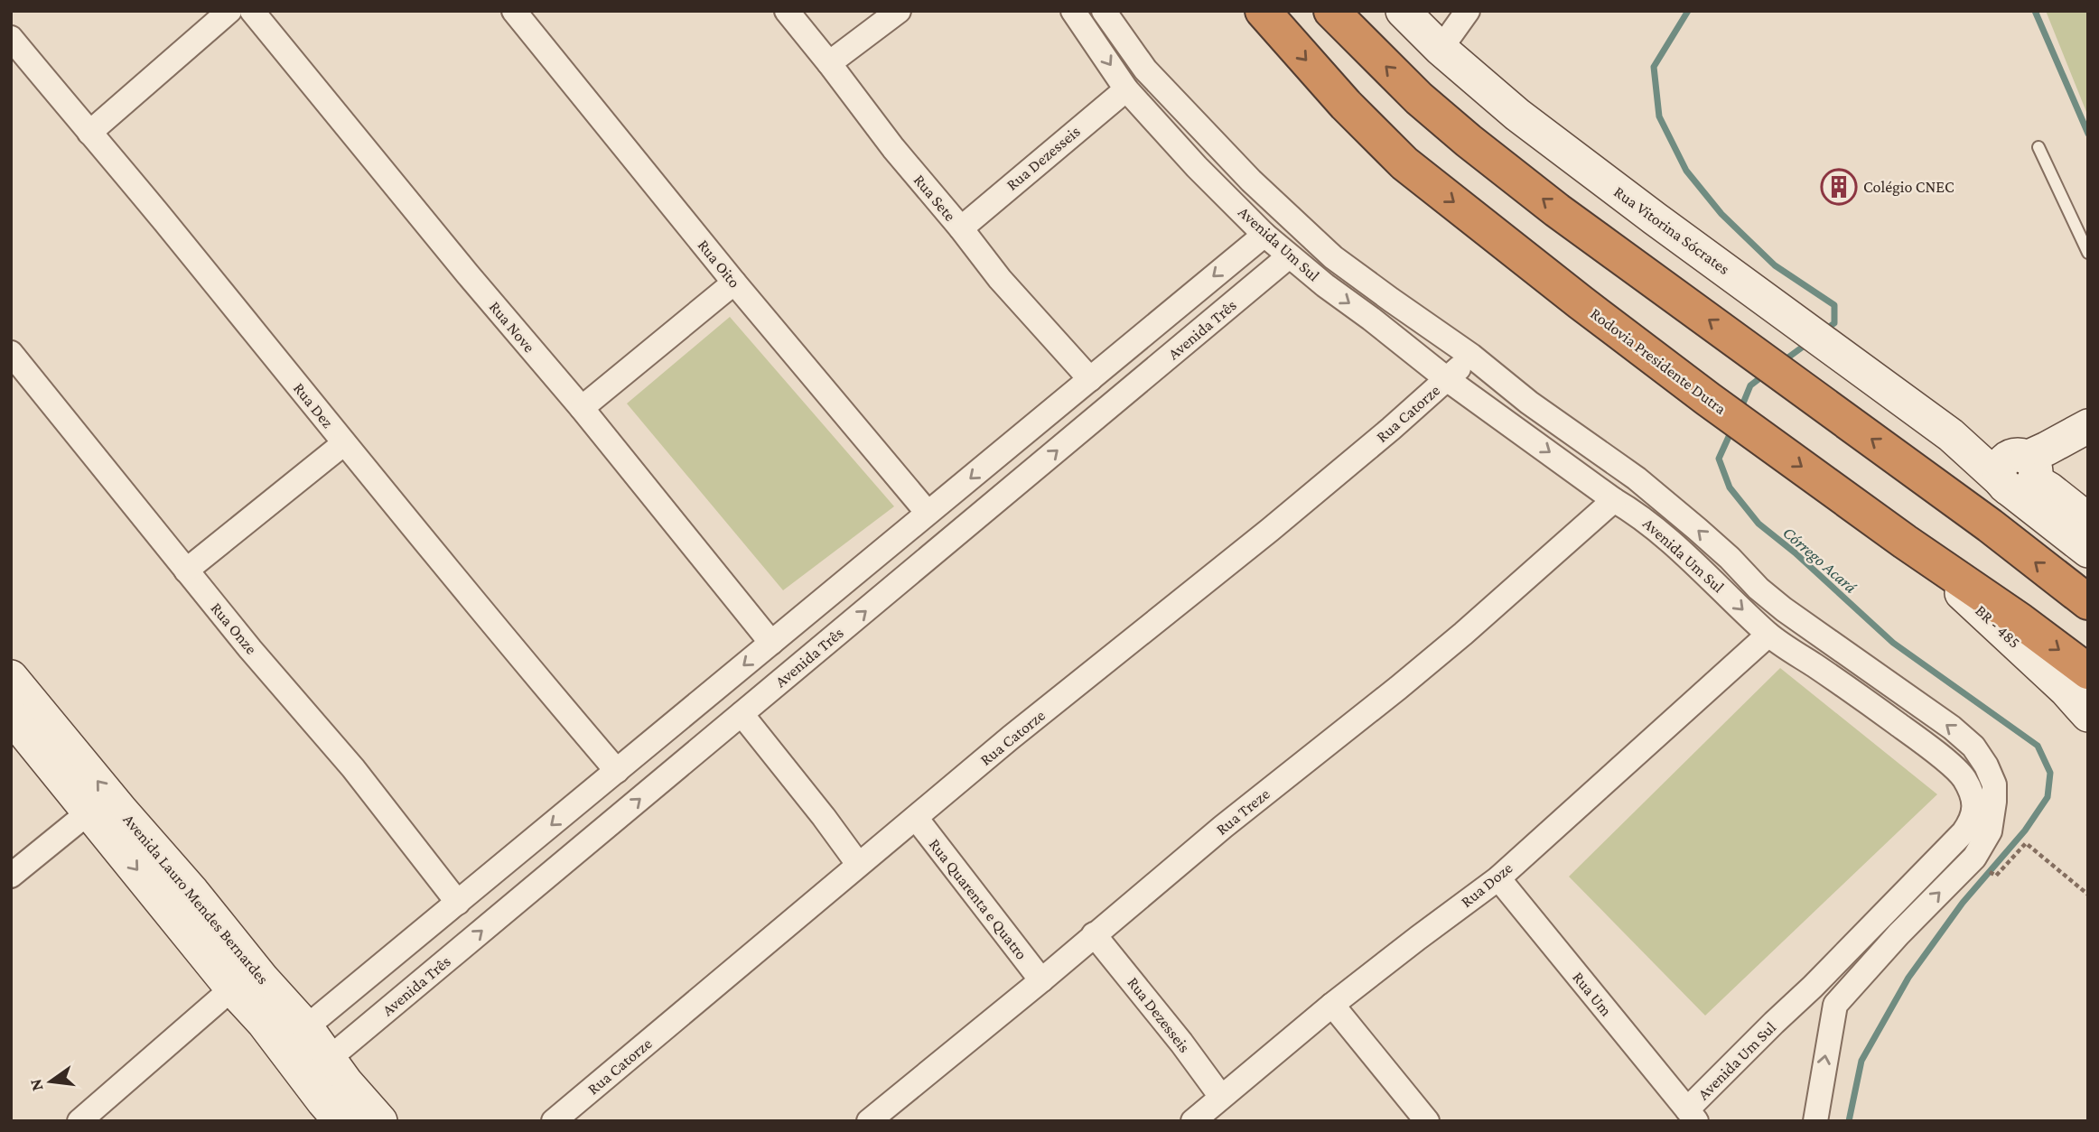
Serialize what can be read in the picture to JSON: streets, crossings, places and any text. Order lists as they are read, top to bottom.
{
  "streets": {
    "highway": ["Rodovia Presidente Dutra"],
    "street": [
      "Rua Dezesseis",
      "Rua Sete",
      "Rua Vitorina Sócrates",
      "Avenida Um Sul",
      "Rua Oito",
      "Rua Nove",
      "Avenida Três",
      "Rua Dez",
      "Rua Catorze",
      "BR - 485",
      "Rua Onze",
      "Rua Treze",
      "Rua Doze",
      "Avenida Lauro Mendes Bernardes",
      "Rua Quarenta e Quatro",
      "Rua Um"
    ]
  },
  "crossings": [
    ["Rua Dezesseis", "Rua Sete"],
    ["Rua Dezesseis", "Avenida Um Sul"],
    ["Rua Dezesseis", "Rua Treze"],
    ["Rua Dezesseis", "Rua Doze"],
    ["Rua Sete", "Avenida Três"],
    ["Avenida Um Sul", "Avenida Três"],
    ["Avenida Um Sul", "Rua Catorze"],
    ["Avenida Um Sul", "Rua Treze"],
    ["Avenida Um Sul", "Rua Doze"],
    ["Avenida Um Sul", "Rua Um"],
    ["Rua Oito", "Avenida Três"],
    ["Rua Nove", "Avenida Três"],
    ["Avenida Três", "Rua Dez"],
    ["Avenida Três", "Rua Onze"],
    ["Avenida Três", "Avenida Lauro Mendes Bernardes"],
    ["Rodovia Presidente Dutra", "BR - 485"],
    ["Rua Catorze", "Rua Quarenta e Quatro"],
    ["Rua Treze", "Rua Quarenta e Quatro"],
    ["Rua Doze", "Rua Um"]
  ],
  "water": ["Córrego Acará"],
  "places": {
    "building": ["Colégio CNEC"]
  },
  "north": "left"
}
